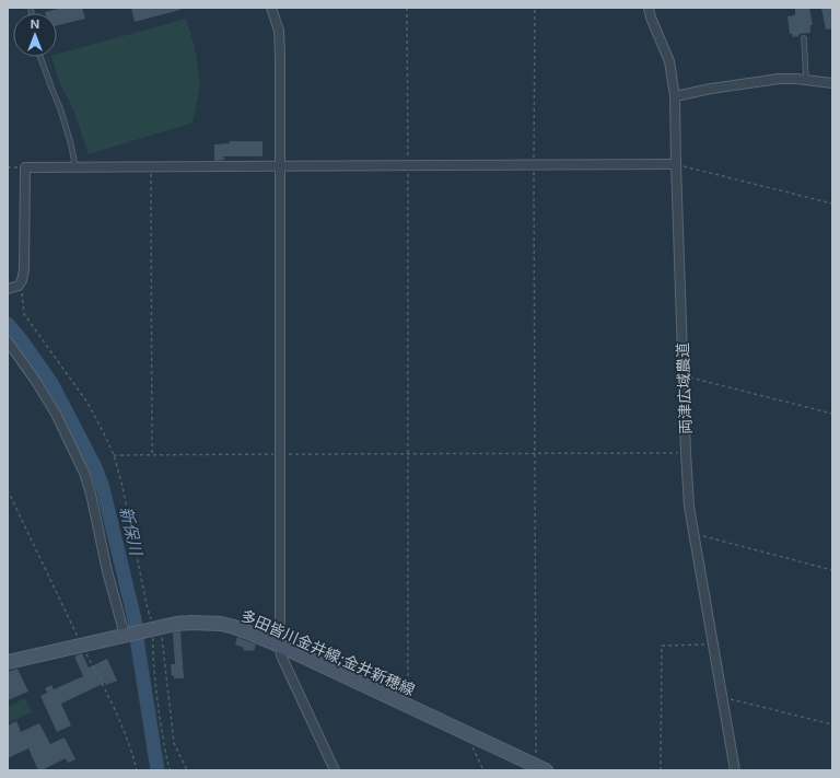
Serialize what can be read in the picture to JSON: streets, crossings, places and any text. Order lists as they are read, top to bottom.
{
  "streets": {
    "main road": ["多田皆川金井線;金井新穂線"],
    "street": ["両津広域農道"]
  },
  "water": ["新保川"],
  "north": "top"
}
